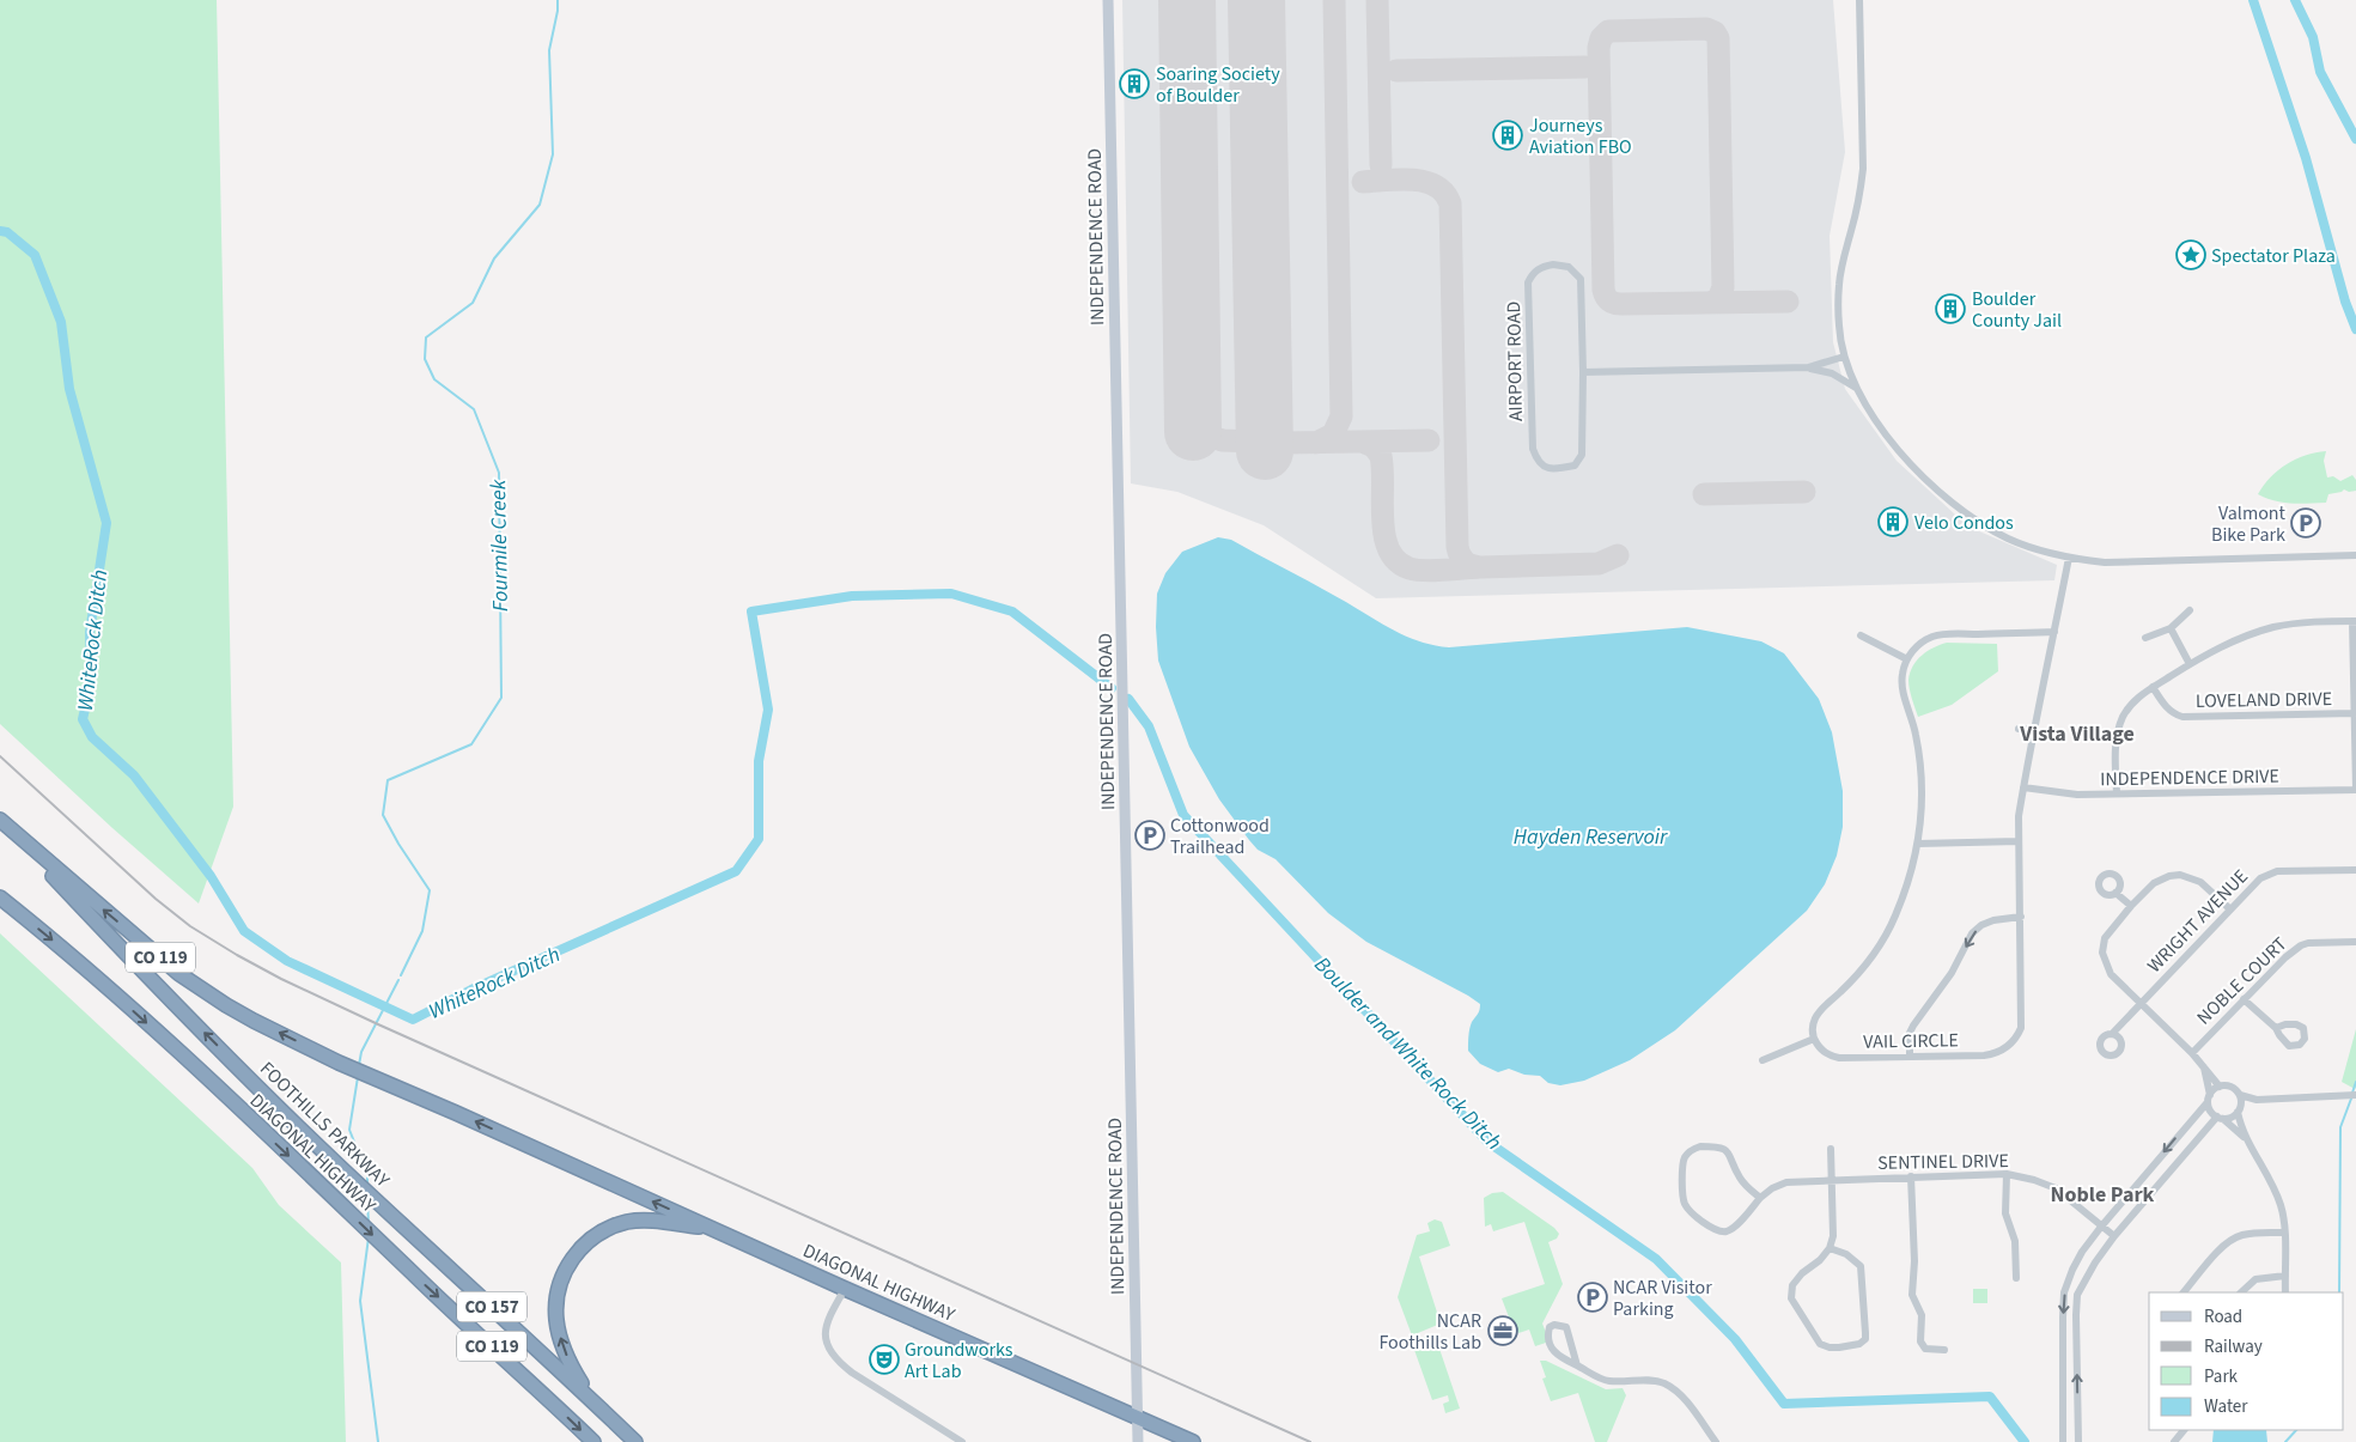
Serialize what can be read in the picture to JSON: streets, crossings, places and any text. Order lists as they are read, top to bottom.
{
  "streets": {
    "highway": [
      "CO 119",
      "FOOTHILLS PARKWAY",
      "DIAGONAL HIGHWAY",
      "CO 157"
    ],
    "street": [
      "INDEPENDENCE ROAD",
      "AIRPORT ROAD",
      "LOVELAND DRIVE",
      "INDEPENDENCE DRIVE",
      "WRIGHT AVENUE",
      "NOBLE COURT",
      "VAIL CIRCLE",
      "SENTINEL DRIVE"
    ]
  },
  "crossings": [
    ["INDEPENDENCE ROAD", "DIAGONAL HIGHWAY"],
    ["INDEPENDENCE DRIVE", "VAIL CIRCLE"],
    ["CO 119", "FOOTHILLS PARKWAY"],
    ["CO 119", "DIAGONAL HIGHWAY"]
  ],
  "districts": ["Vista Village", "Noble Park"],
  "water": [
    "Fourmile Creek",
    "WhiteRock Ditch",
    "Hayden Reservoir",
    "Boulder and White Rock Ditch"
  ],
  "places": {
    "building": [
      "Soaring Society of Boulder",
      "Journeys Aviation FBO",
      "Boulder County Jail",
      "Velo Condos"
    ],
    "place": ["Spectator Plaza"],
    "parking": ["Valmont Bike Park", "Cottonwood Trailhead", "NCAR Visitor Parking"],
    "office": ["NCAR Foothills Lab"],
    "theatre": ["Groundworks Art Lab"]
  },
  "legend": [
    "Road",
    "Railway",
    "Park",
    "Water"
  ]
}
